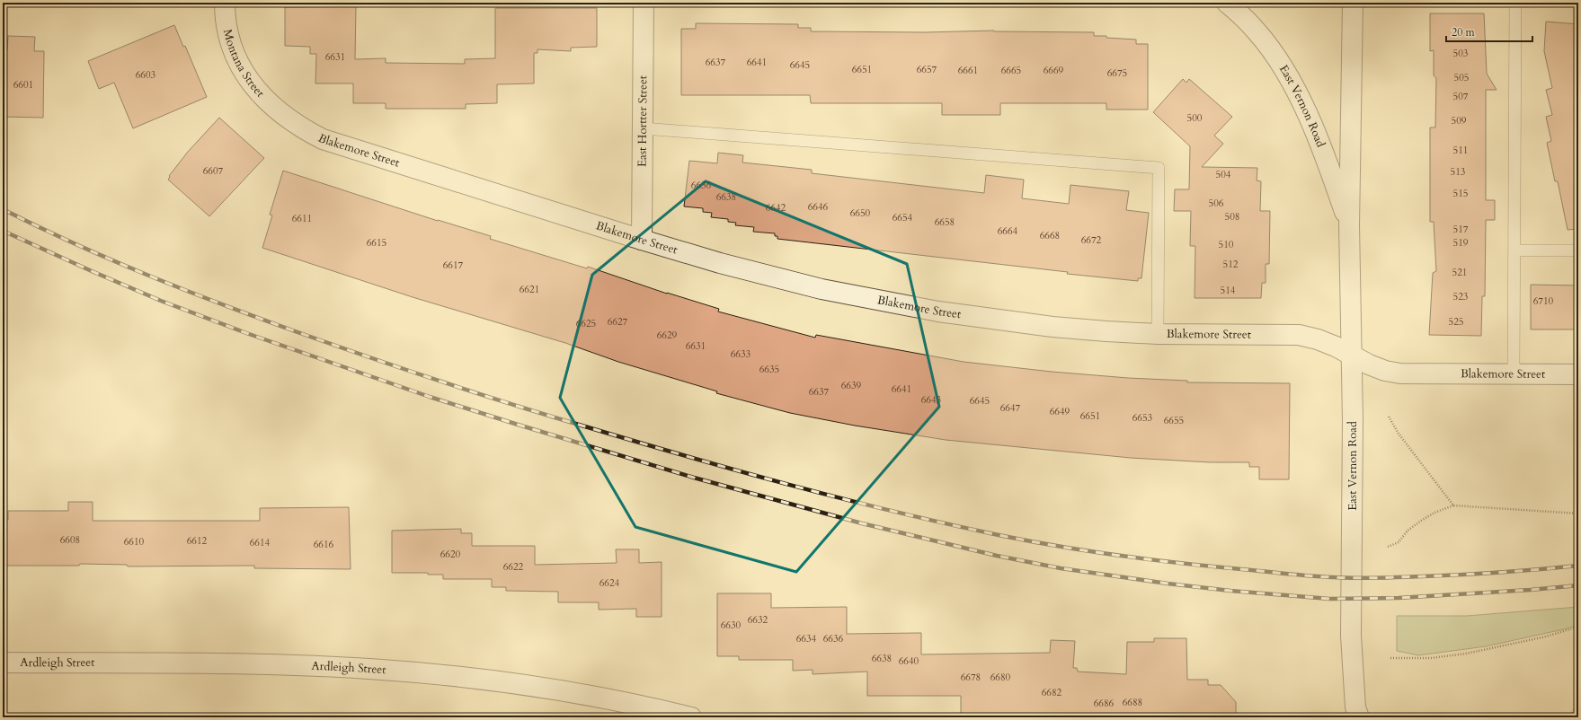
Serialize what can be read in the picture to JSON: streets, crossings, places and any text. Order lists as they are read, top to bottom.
{
  "streets": {
    "street": [
      "Montana Street",
      "East Vernon Road",
      "East Hortter Street",
      "Blakemore Street",
      "Ardleigh Street"
    ]
  },
  "crossings": [
    ["Montana Street", "Blakemore Street"],
    ["East Vernon Road", "Blakemore Street"],
    ["East Hortter Street", "Blakemore Street"]
  ],
  "house_numbers": [
    "503",
    "6631",
    "6637",
    "6641",
    "6645",
    "6651",
    "6657",
    "6661",
    "6665",
    "6669",
    "6675",
    "6603",
    "505",
    "6601",
    "507",
    "500",
    "509",
    "511",
    "6607",
    "513",
    "504",
    "6636",
    "515",
    "6638",
    "506",
    "6646",
    "6642",
    "6650",
    "508",
    "6654",
    "6611",
    "6658",
    "517",
    "6664",
    "6668",
    "6672",
    "6615",
    "519",
    "510",
    "512",
    "6617",
    "521",
    "6621",
    "514",
    "523",
    "6710",
    "6627",
    "525",
    "6625",
    "6629",
    "6631",
    "6633",
    "6635",
    "6639",
    "6641",
    "6637",
    "6643",
    "6645",
    "6647",
    "6649",
    "6651",
    "6653",
    "6655",
    "6608",
    "6612",
    "6610",
    "6614",
    "6616",
    "6620",
    "6622",
    "6624",
    "6632",
    "6630",
    "6634",
    "6636",
    "6638",
    "6640",
    "6678",
    "6680",
    "6682",
    "6688",
    "6686"
  ],
  "scale_bar": "20 m"
}
